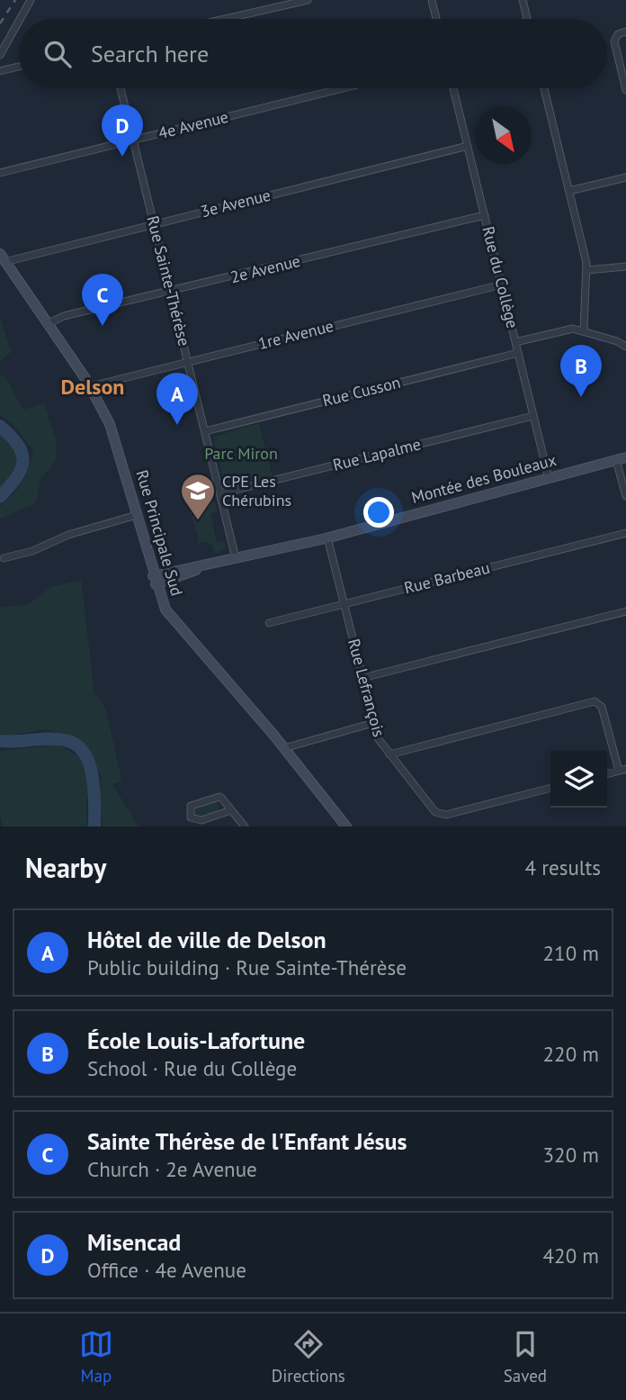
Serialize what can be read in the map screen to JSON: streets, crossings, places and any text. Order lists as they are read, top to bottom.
{
  "streets": {
    "street": [
      "4e Avenue",
      "3e Avenue",
      "2e Avenue",
      "Rue du Collège",
      "Rue Sainte-Thérèse",
      "1re Avenue",
      "Rue Cusson",
      "Rue Lapalme",
      "Montée des Bouleaux",
      "Rue Principale Sud",
      "Rue Barbeau",
      "Rue Lefrançois"
    ]
  },
  "crossings": [
    ["4e Avenue", "Rue Sainte-Thérèse"],
    ["3e Avenue", "Rue du Collège"],
    ["3e Avenue", "Rue Sainte-Thérèse"],
    ["3e Avenue", "Rue Principale Sud"],
    ["2e Avenue", "Rue du Collège"],
    ["2e Avenue", "Rue Sainte-Thérèse"],
    ["2e Avenue", "Rue Principale Sud"],
    ["Rue du Collège", "1re Avenue"],
    ["Rue du Collège", "Rue Cusson"],
    ["Rue du Collège", "Rue Lapalme"],
    ["Rue du Collège", "Montée des Bouleaux"],
    ["Rue Sainte-Thérèse", "1re Avenue"],
    ["Rue Sainte-Thérèse", "Rue Cusson"],
    ["Rue Sainte-Thérèse", "Rue Lapalme"],
    ["Rue Sainte-Thérèse", "Montée des Bouleaux"],
    ["1re Avenue", "Rue Principale Sud"],
    ["Montée des Bouleaux", "Rue Principale Sud"],
    ["Montée des Bouleaux", "Rue Lefrançois"],
    ["Rue Barbeau", "Rue Lefrançois"]
  ],
  "districts": ["Delson"],
  "parks": ["Parc Miron"],
  "places": {
    "school or university": ["CPE Les Chérubins"]
  },
  "north": "bottom right",
  "page": {
    "search": "Search here",
    "pins": [
      "D",
      "C",
      "B",
      "A"
    ],
    "heading": ["Nearby", "4 results"],
    "list": [
      {
        "mark": "A",
        "name": "Hôtel de ville de Delson",
        "note": "Public building · Rue Sainte-Thérèse",
        "value": "210 m"
      },
      {
        "mark": "B",
        "name": "École Louis-Lafortune",
        "note": "School · Rue du Collège",
        "value": "220 m"
      },
      {
        "mark": "C",
        "name": "Sainte Thérèse de l'Enfant Jésus",
        "note": "Church · 2e Avenue",
        "value": "320 m"
      },
      {
        "mark": "D",
        "name": "Misencad",
        "note": "Office · 4e Avenue",
        "value": "420 m"
      }
    ],
    "nav": ["Map", "Directions", "Saved"]
  }
}
